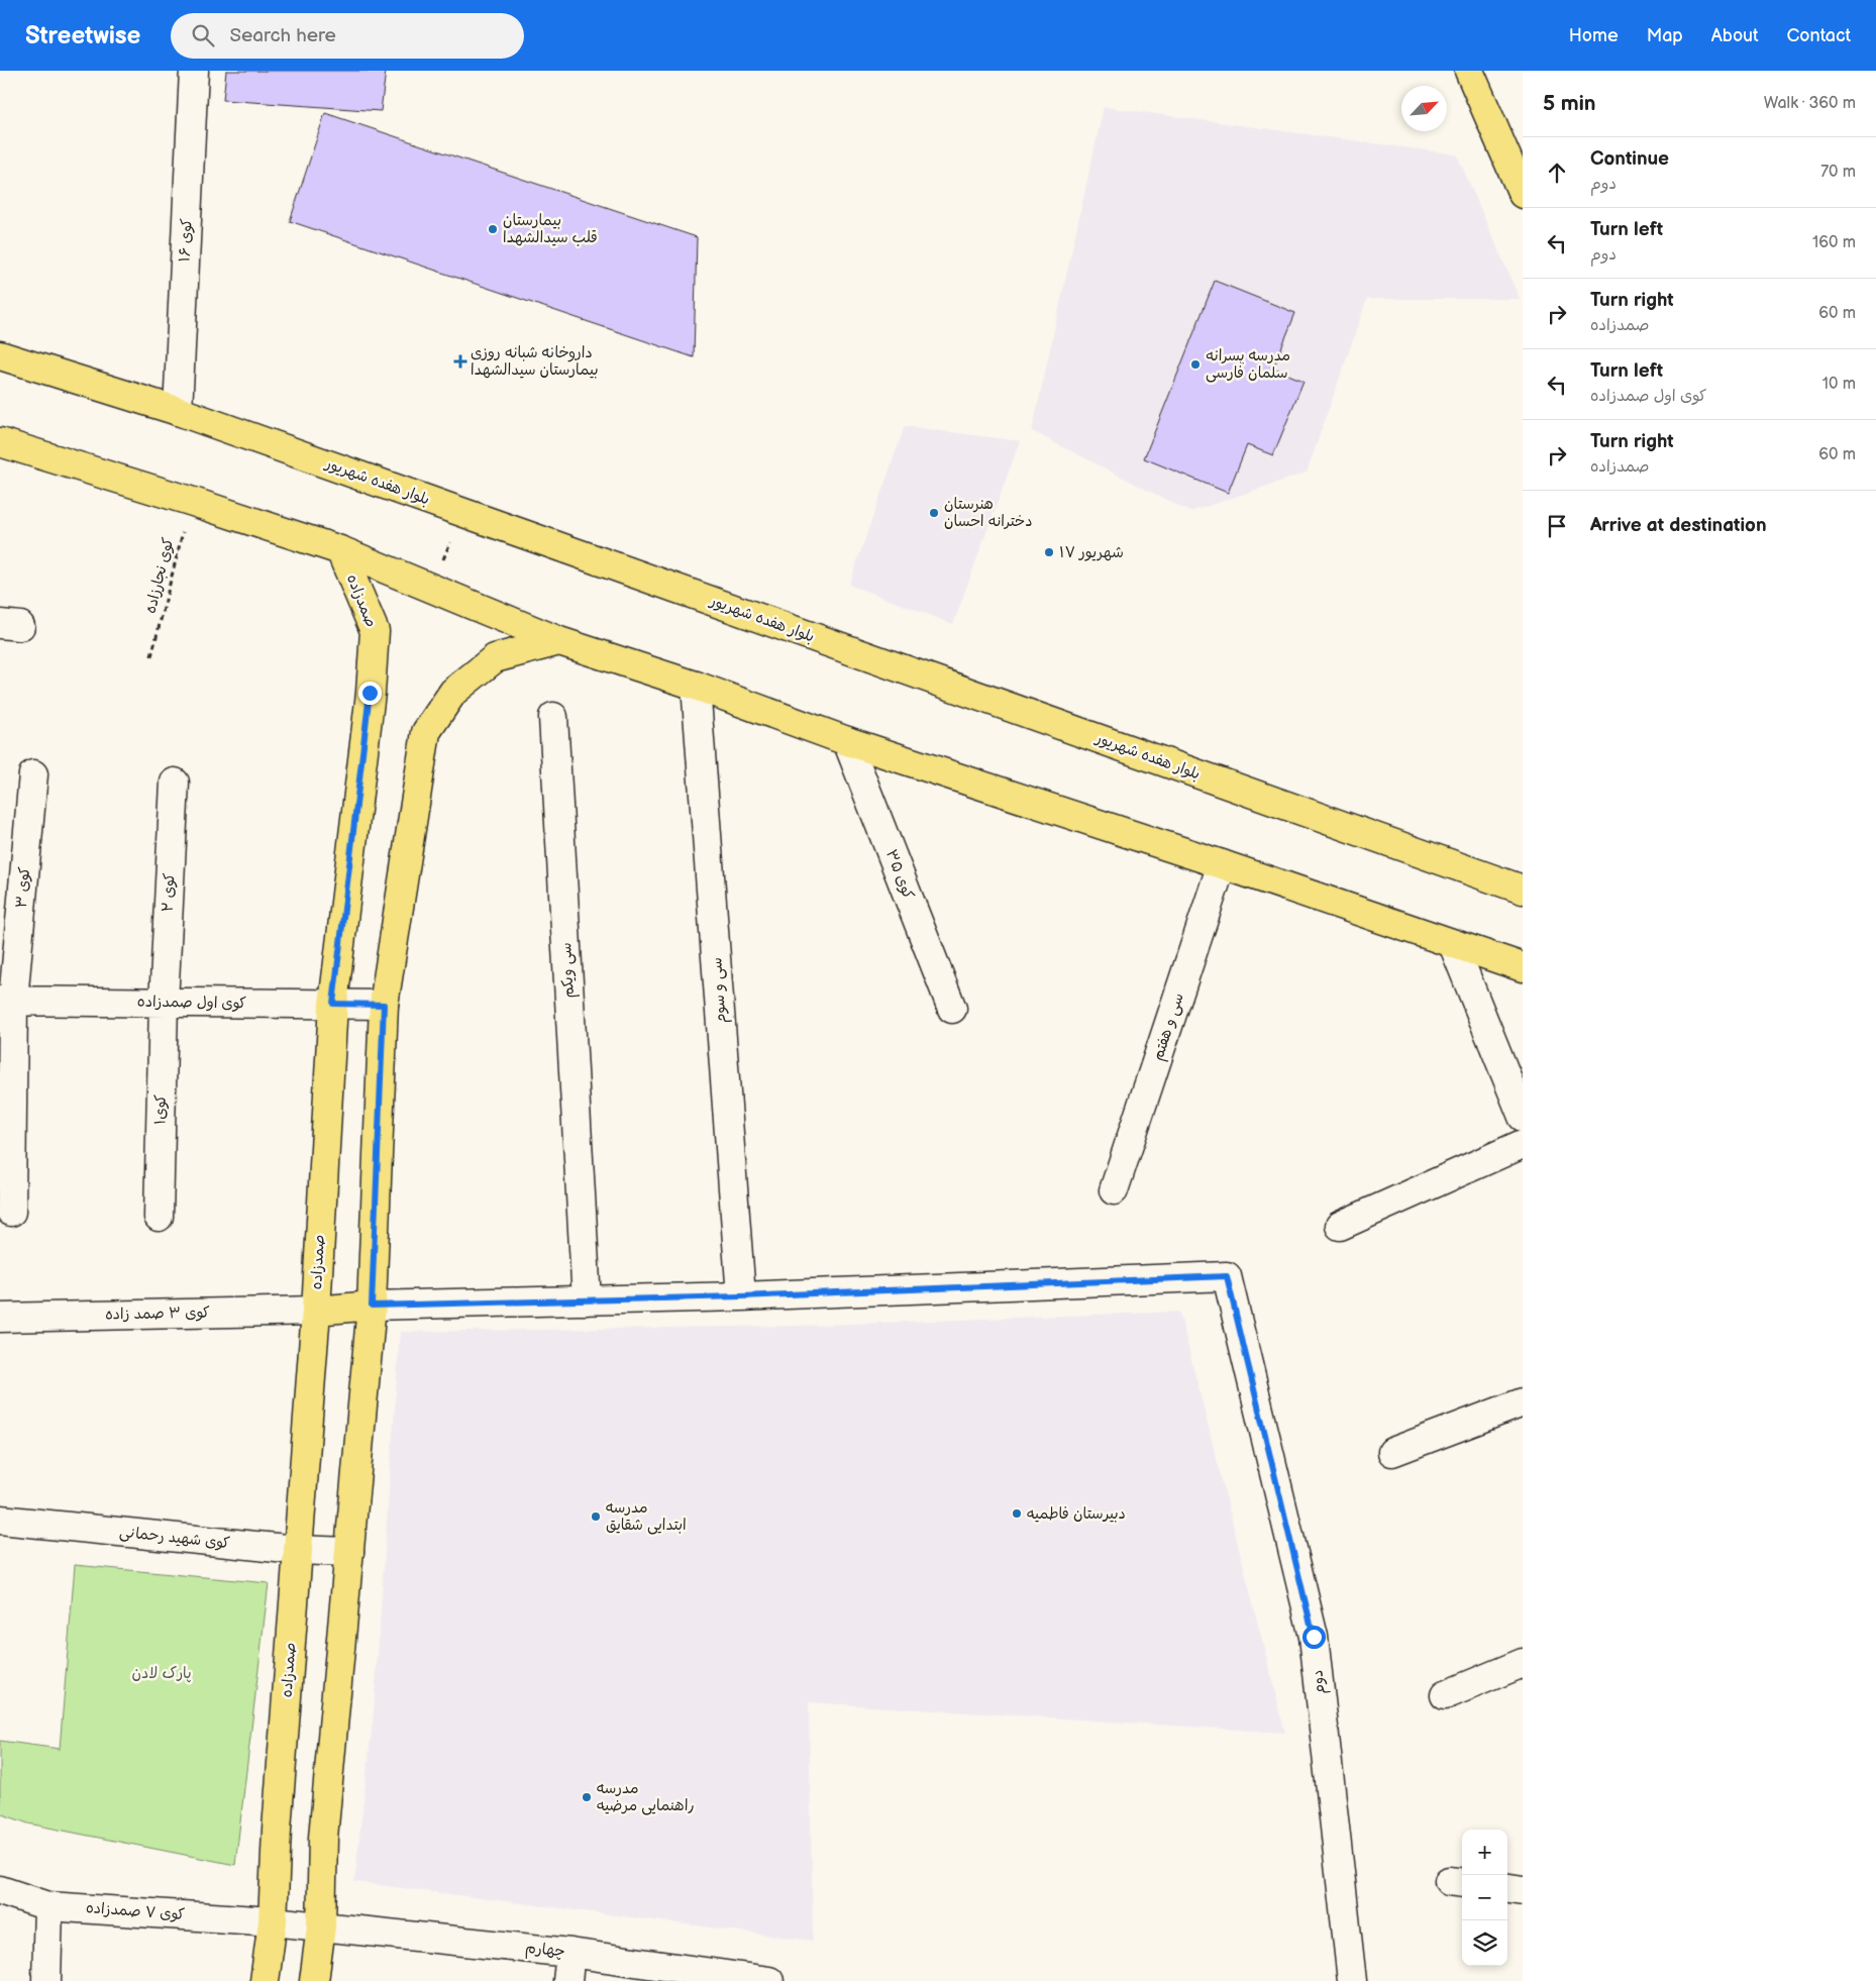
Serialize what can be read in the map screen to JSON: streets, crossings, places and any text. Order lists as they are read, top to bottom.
{
  "streets": {
    "main road": ["بلوار هفده شهریور", "صمدزاده"],
    "street": [
      "کوی ۱۶",
      "کوی ۳۵",
      "کوی ۳",
      "کوی ۲",
      "سی ویکم",
      "سی و سوم",
      "کوی اول صمدزاده",
      "سی و هفتم",
      "کوی۱",
      "کوی ۳ صمد زاده",
      "کوی شهید رحمانی",
      "دوم",
      "کوی ۷ صمدزاده",
      "چهارم"
    ],
    "path": ["کوی نجارزاده"]
  },
  "crossings": [
    ["کوی ۱۶", "بلوار هفده شهریور"],
    ["صمدزاده", "کوی اول صمدزاده"],
    ["صمدزاده", "کوی ۳ صمد زاده"],
    ["صمدزاده", "کوی شهید رحمانی"],
    ["صمدزاده", "کوی ۷ صمدزاده"],
    ["کوی ۳", "کوی اول صمدزاده"],
    ["کوی ۲", "کوی اول صمدزاده"],
    ["کوی ۲", "کوی۱"],
    ["سی ویکم", "دوم"],
    ["سی و سوم", "دوم"],
    ["کوی اول صمدزاده", "کوی۱"],
    ["کوی ۷ صمدزاده", "چهارم"]
  ],
  "parks": ["پارک لادن"],
  "places": {
    "other": [
      "بیمارستان قلب سیدالشهدا",
      "مدرسه پسرانه سلمان فارسی",
      "هنرستان دخترانه احسان",
      "۱۷ شهریور",
      "دبیرستان فاطمیه",
      "مدرسه ابتدایی شقایق",
      "مدرسه راهنمایی مرضیه"
    ],
    "health": ["داروخانه شبانه روزی بیمارستان سیدالشهدا"]
  },
  "north": "top right",
  "page": {
    "header": "Streetwise",
    "search": "Search here",
    "nav": [
      "Home",
      "Map",
      "About",
      "Contact"
    ],
    "heading": ["5 min", "Walk · 360 m"],
    "list": [
      ["Continue", "دوم", "70 m"],
      ["Turn left", "دوم", "160 m"],
      ["Turn right", "صمدزاده", "60 m"],
      ["Turn left", "کوی اول صمدزاده", "10 m"],
      ["Turn right", "صمدزاده", "60 m"],
      "Arrive at destination"
    ],
    "map_buttons": ["+", "−"]
  }
}
